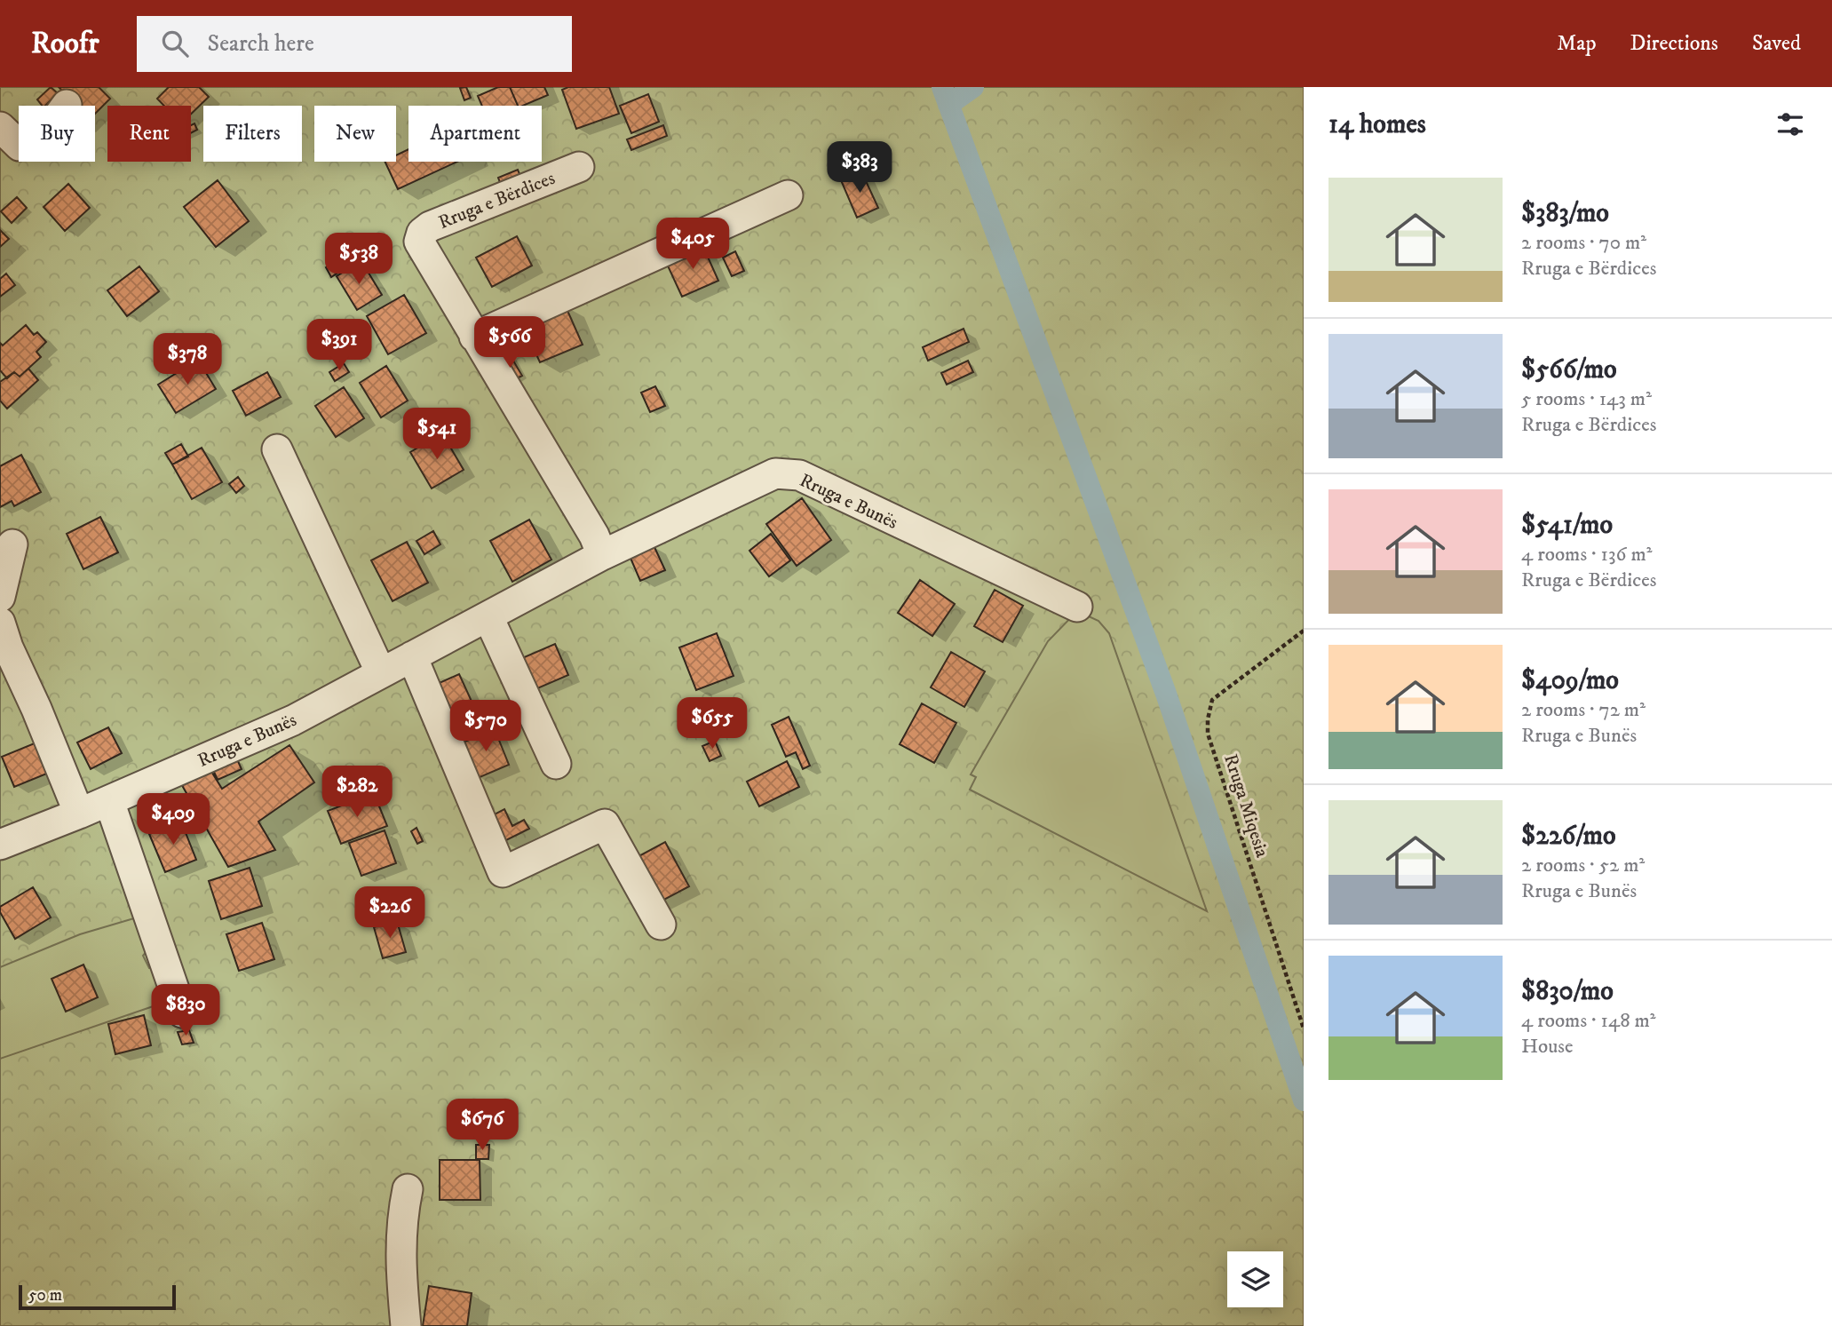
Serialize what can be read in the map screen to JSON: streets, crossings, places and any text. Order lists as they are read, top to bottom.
{
  "streets": {
    "street": ["Rruga e Bërdices", "Rruga e Bunës"],
    "path": ["Rruga Miqesia"]
  },
  "crossings": [
    ["Rruga e Bërdices", "Rruga e Bunës"]
  ],
  "scale_bar": "50 m",
  "page": {
    "header": "Roofr",
    "search": "Search here",
    "nav": ["Map", "Directions", "Saved"],
    "heading": "14 homes",
    "chip": [
      "Buy",
      "Rent",
      "Filters",
      "New",
      "Apartment"
    ],
    "price": [
      "$383",
      "$405",
      "$538",
      "$566",
      "$391",
      "$378",
      "$541",
      "$655",
      "$570",
      "$282",
      "$409",
      "$226",
      "$830",
      "$676"
    ],
    "list": [
      {
        "name": "$383/mo",
        "note": "2 rooms · 70 m² · Rruga e Bërdices"
      },
      {
        "name": "$566/mo",
        "note": "5 rooms · 143 m² · Rruga e Bërdices"
      },
      {
        "name": "$541/mo",
        "note": "4 rooms · 136 m² · Rruga e Bërdices"
      },
      {
        "name": "$409/mo",
        "note": "2 rooms · 72 m² · Rruga e Bunës"
      },
      {
        "name": "$226/mo",
        "note": "2 rooms · 52 m² · Rruga e Bunës"
      },
      {
        "name": "$830/mo",
        "note": "4 rooms · 148 m² · House"
      }
    ],
    "scale": "50 m"
  }
}
